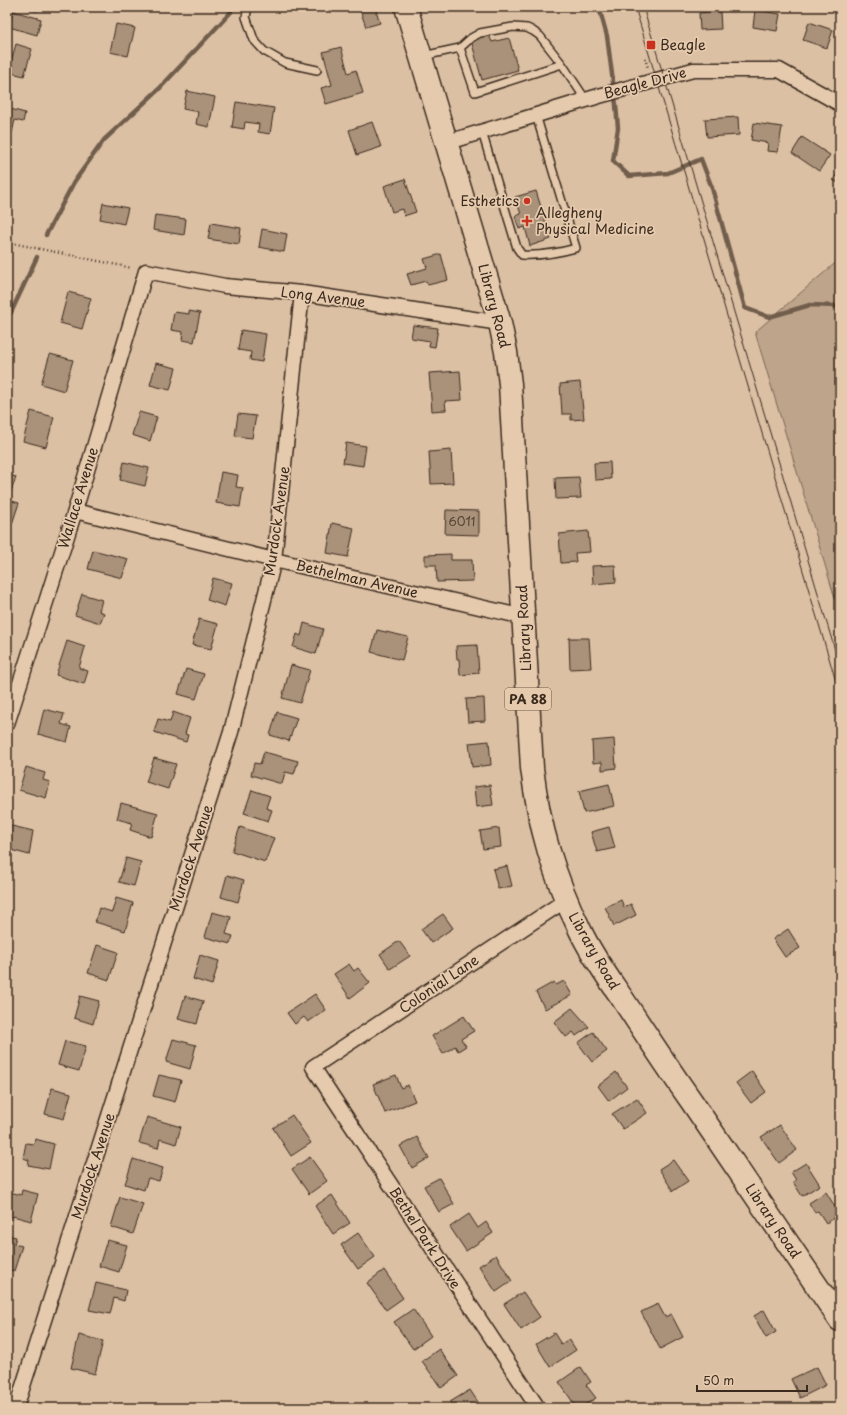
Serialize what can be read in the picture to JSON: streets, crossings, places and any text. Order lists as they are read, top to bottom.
{
  "streets": {
    "main road": ["Library Road", "PA 88"],
    "street": [
      "Beagle Drive",
      "Long Avenue",
      "Wallace Avenue",
      "Murdock Avenue",
      "Bethelman Avenue",
      "Colonial Lane",
      "Bethel Park Drive"
    ]
  },
  "crossings": [
    ["Beagle Drive", "Library Road"],
    ["Long Avenue", "Library Road"],
    ["Long Avenue", "Wallace Avenue"],
    ["Long Avenue", "Murdock Avenue"],
    ["Library Road", "Bethelman Avenue"],
    ["Library Road", "Colonial Lane"],
    ["Wallace Avenue", "Bethelman Avenue"],
    ["Murdock Avenue", "Bethelman Avenue"],
    ["Colonial Lane", "Bethel Park Drive"]
  ],
  "places": {
    "transit": ["Beagle"],
    "other": ["Esthetics"],
    "health": ["Allegheny Physical Medicine"]
  },
  "house_numbers": ["6011"],
  "scale_bar": "50 m"
}
